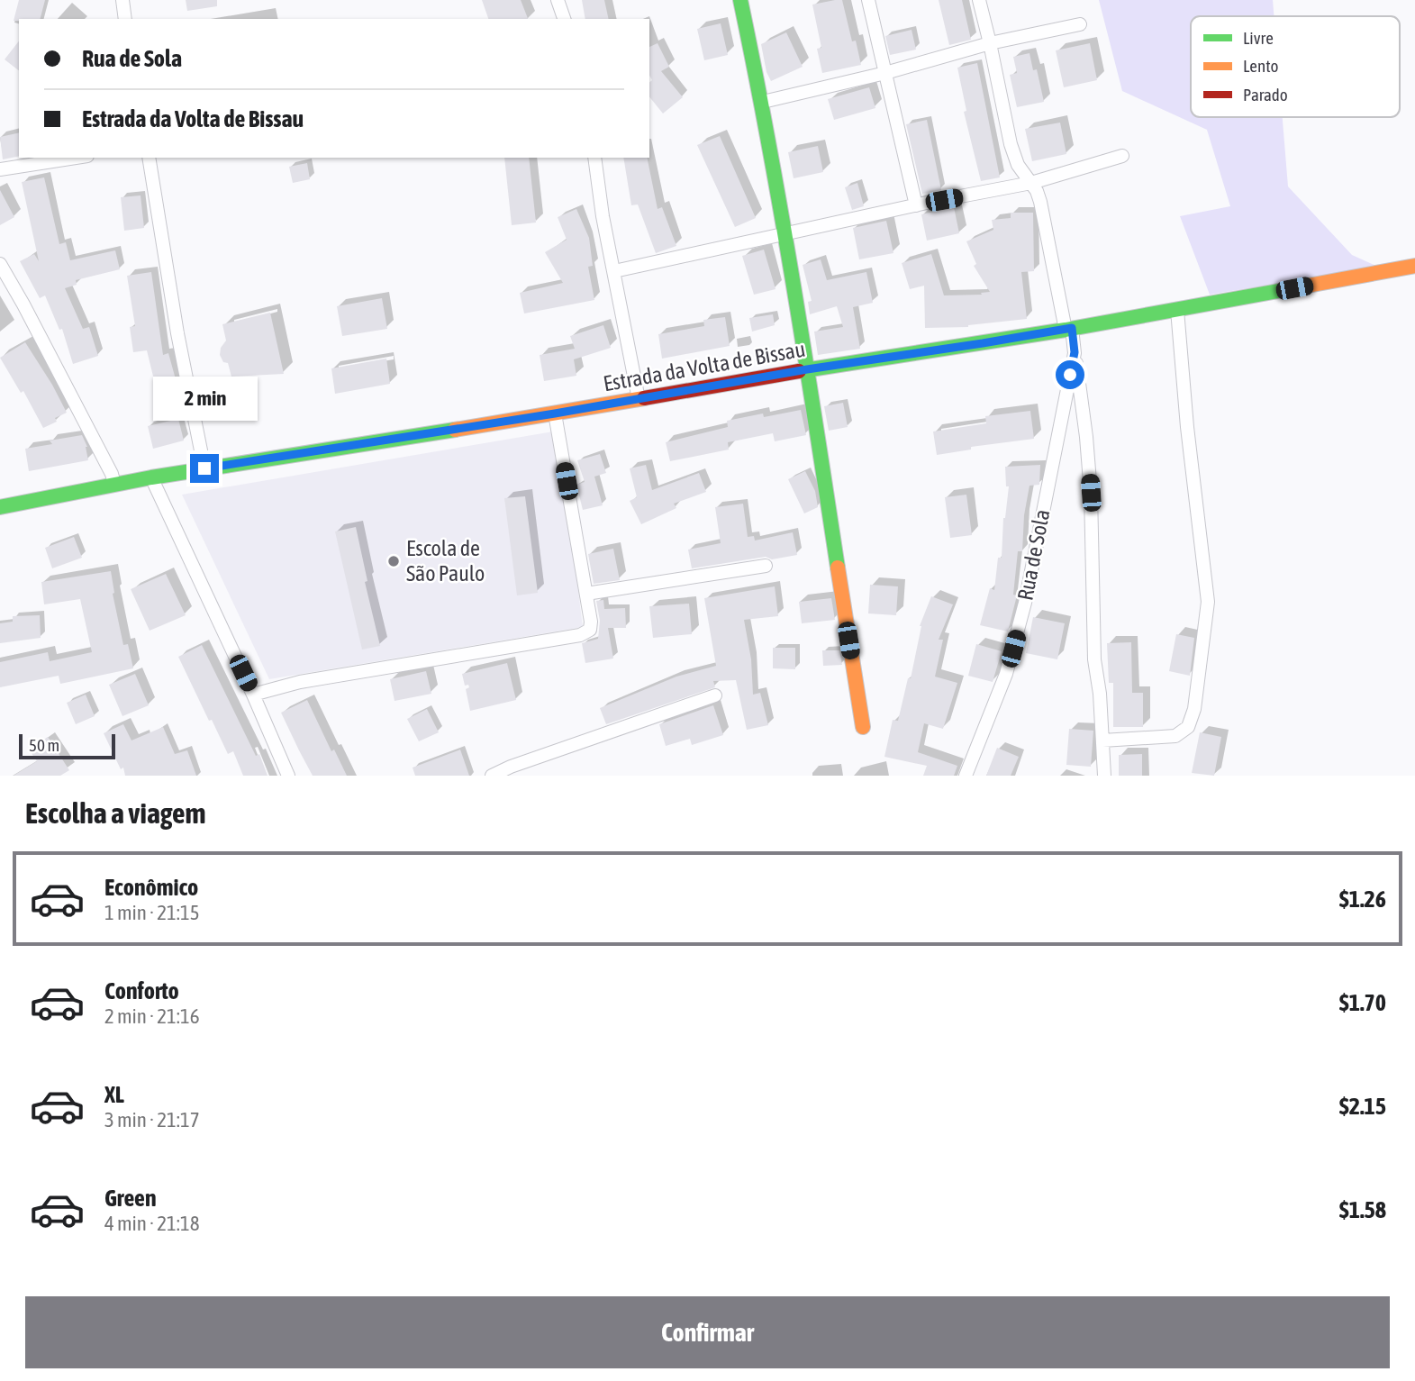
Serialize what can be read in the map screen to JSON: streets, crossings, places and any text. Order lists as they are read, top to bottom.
{
  "streets": {
    "main road": ["Estrada da Volta de Bissau"],
    "street": ["Rua de Sola"]
  },
  "crossings": [
    ["Estrada da Volta de Bissau", "Rua de Sola"]
  ],
  "places": ["Escola de São Paulo"],
  "legend": ["Livre", "Lento", "Parado"],
  "scale_bar": "50 m",
  "page": {
    "banner": ["Rua de Sola", "Estrada da Volta de Bissau"],
    "bubble": "2 min",
    "scale": "50 m",
    "heading": "Escolha a viagem",
    "list": [
      {
        "name": "Econômico",
        "note": "1 min · 21:15",
        "value": "$1.26"
      },
      {
        "name": "Conforto",
        "note": "2 min · 21:16",
        "value": "$1.70"
      },
      {
        "name": "XL",
        "note": "3 min · 21:17",
        "value": "$2.15"
      },
      {
        "name": "Green",
        "note": "4 min · 21:18",
        "value": "$1.58"
      }
    ],
    "buttons": "Confirmar"
  }
}
